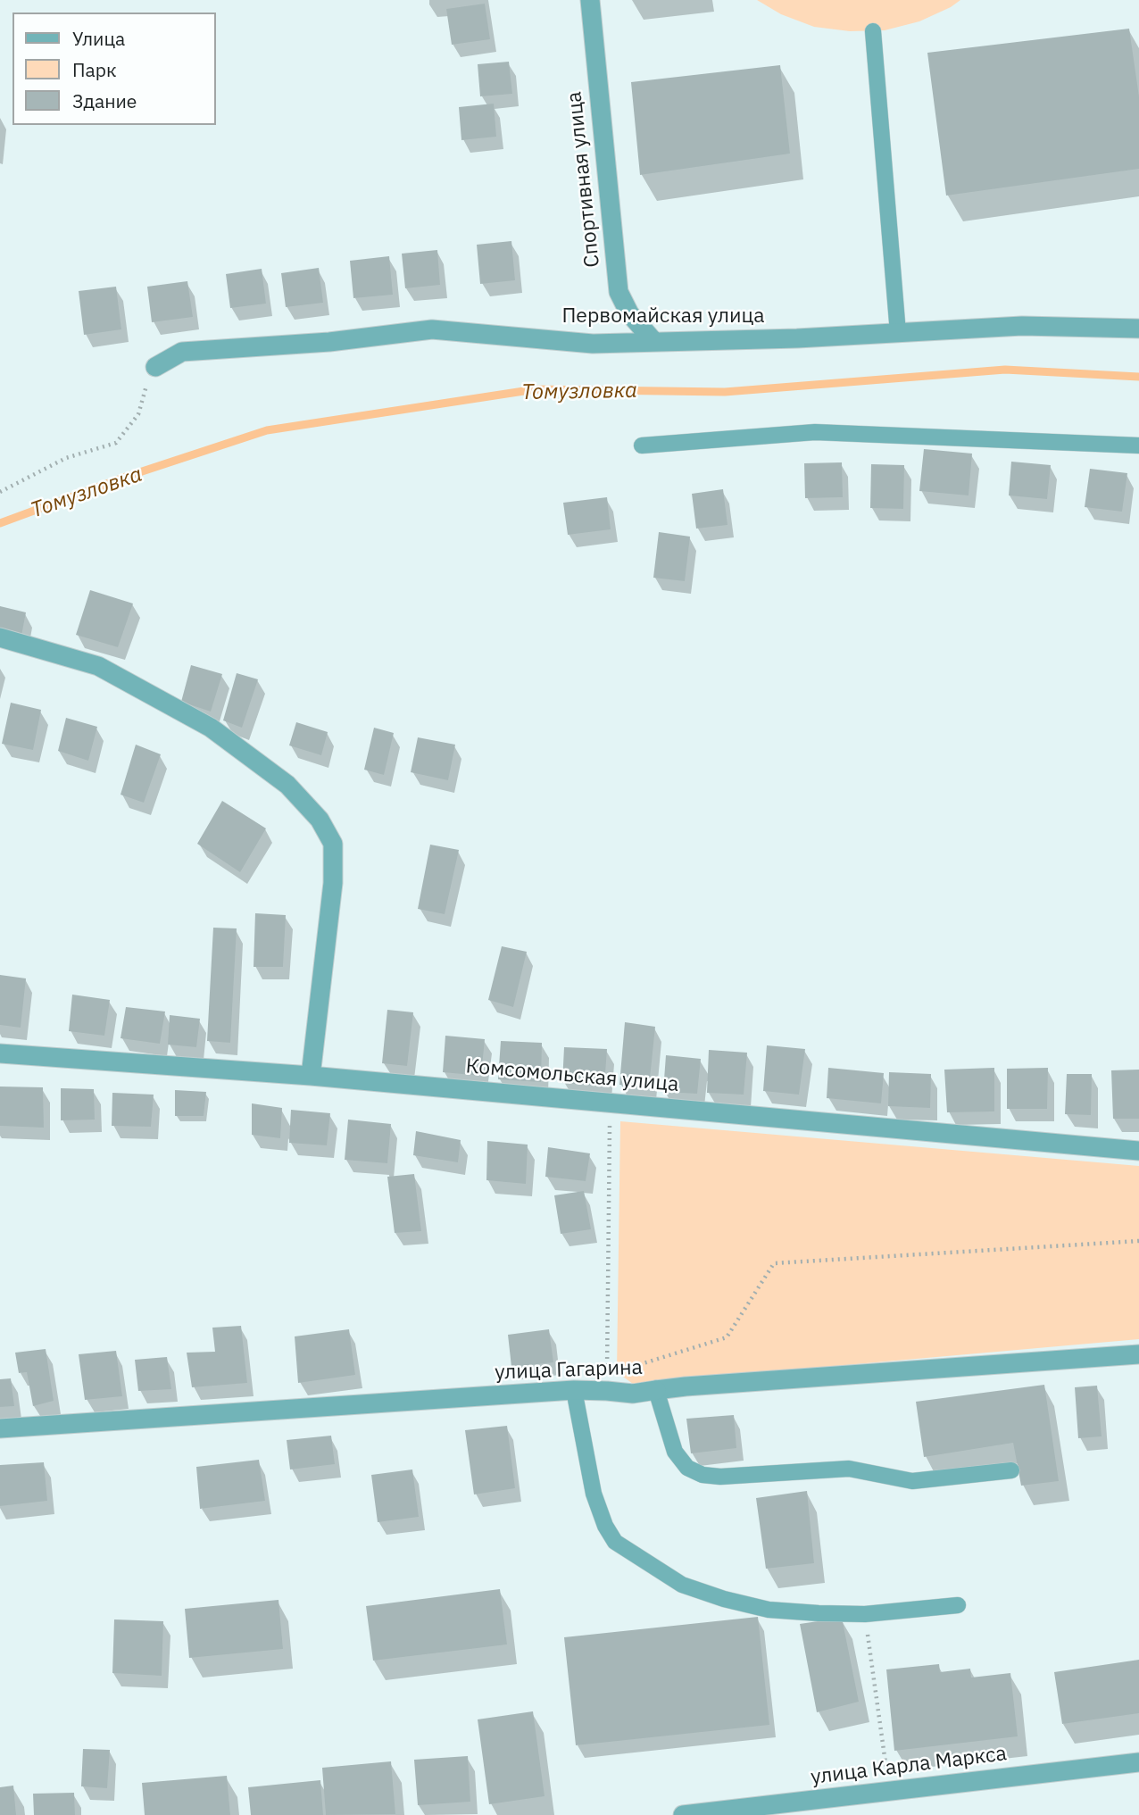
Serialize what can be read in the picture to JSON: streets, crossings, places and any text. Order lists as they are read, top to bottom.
{
  "streets": {
    "street": [
      "Спортивная улица",
      "Первомайская улица",
      "Комсомольская улица",
      "улица Гагарина",
      "улица Карла Маркса"
    ]
  },
  "crossings": [
    ["Спортивная улица", "Первомайская улица"]
  ],
  "water": ["Томузловка"],
  "legend": ["Улица", "Парк", "Здание"]
}
